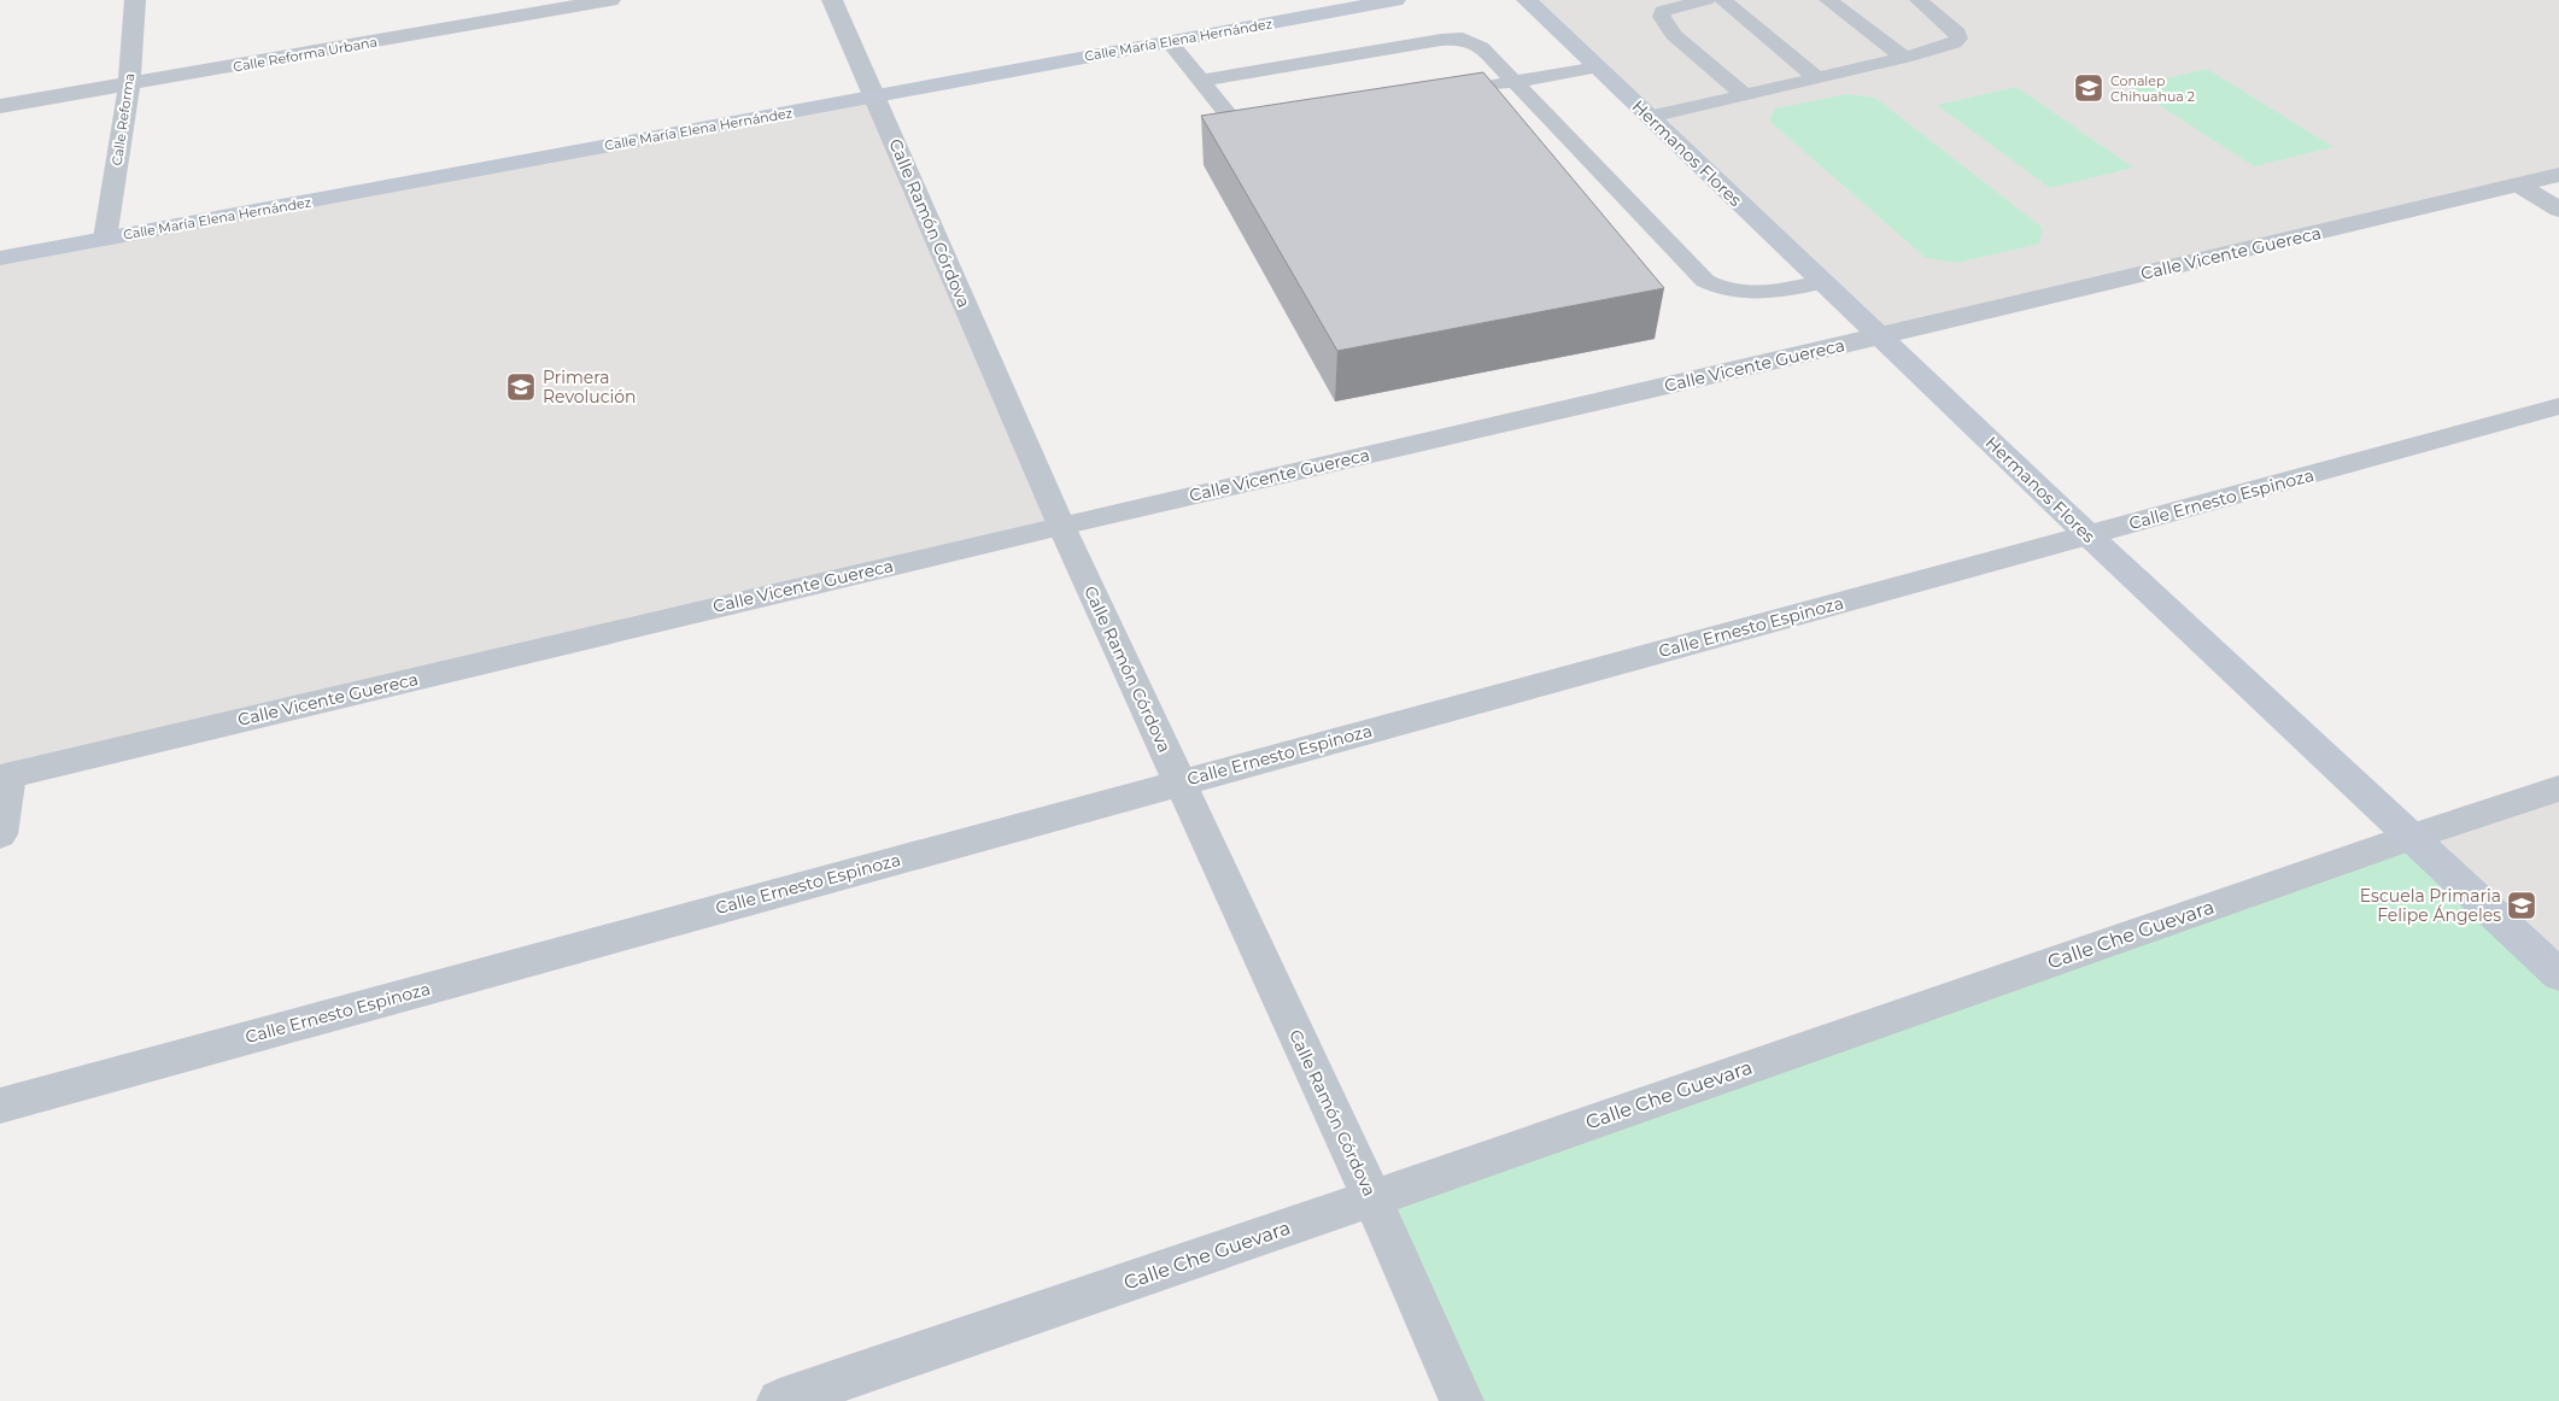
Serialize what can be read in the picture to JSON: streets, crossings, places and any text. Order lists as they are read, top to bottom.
{
  "streets": {
    "main road": ["Calle María Elena Hernández", "Hermanos Flores"],
    "street": [
      "Calle Reforma Urbana",
      "Calle Reforma",
      "Calle Ramón Córdova",
      "Calle Vicente Guereca",
      "Calle Ernesto Espinoza",
      "Calle Che Guevara"
    ]
  },
  "crossings": [
    ["Calle María Elena Hernández", "Calle Reforma"],
    ["Calle María Elena Hernández", "Calle Ramón Córdova"],
    ["Calle Reforma Urbana", "Calle Reforma"],
    ["Hermanos Flores", "Calle Vicente Guereca"],
    ["Hermanos Flores", "Calle Ernesto Espinoza"],
    ["Hermanos Flores", "Calle Che Guevara"],
    ["Calle Ramón Córdova", "Calle Vicente Guereca"],
    ["Calle Ramón Córdova", "Calle Ernesto Espinoza"],
    ["Calle Ramón Córdova", "Calle Che Guevara"]
  ],
  "places": {
    "school or university": ["Conalep Chihuahua 2", "Primera Revolución", "Escuela Primaria Felipe Ángeles"]
  }
}
